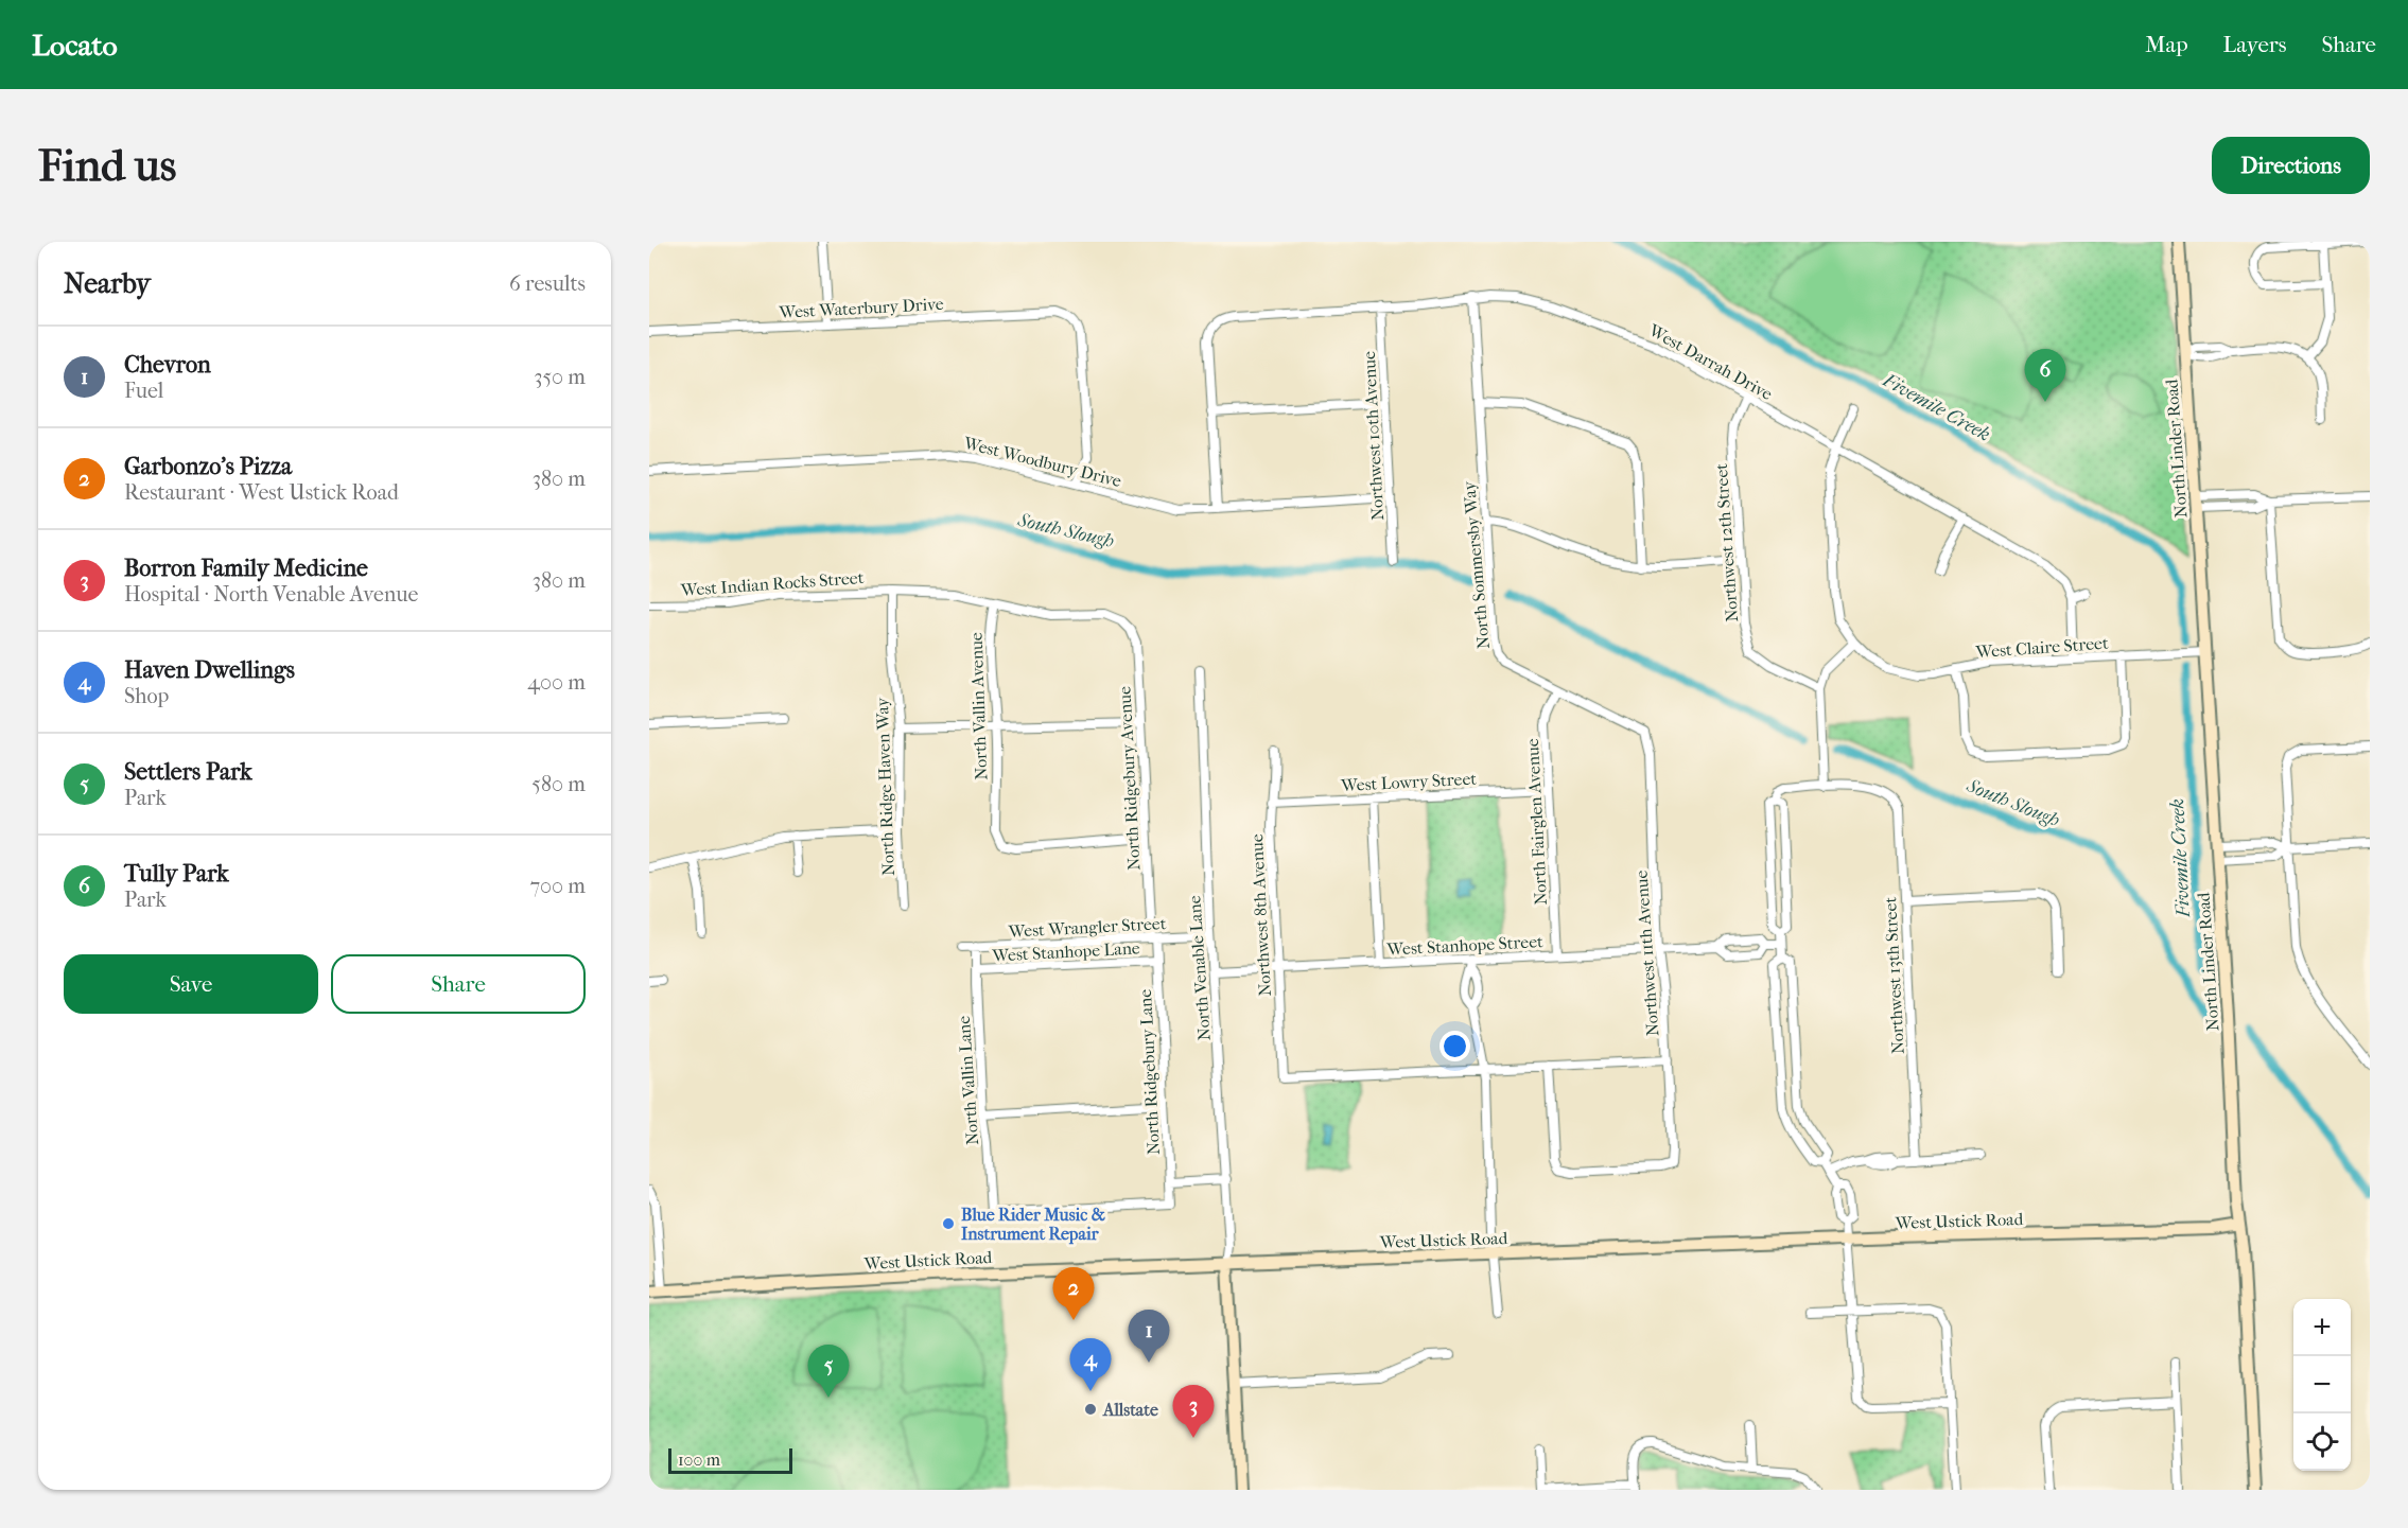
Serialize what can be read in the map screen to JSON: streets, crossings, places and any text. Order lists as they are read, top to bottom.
{
  "streets": {
    "main road": ["North Linder Road", "West Ustick Road"],
    "street": [
      "West Waterbury Drive",
      "West Darrah Drive",
      "Northwest 10th Avenue",
      "West Woodbury Drive",
      "Northwest 12th Street",
      "North Sommersby Way",
      "West Indian Rocks Street",
      "West Claire Street",
      "North Vallin Avenue",
      "North Ridgebury Avenue",
      "West Lowry Street",
      "North Ridge Haven Way",
      "North Fairglen Avenue",
      "Northwest 8th Avenue",
      "West Wrangler Street",
      "West Stanhope Street",
      "West Stanhope Lane",
      "Northwest 11th Avenue",
      "North Venable Lane",
      "Northwest 13th Street",
      "North Ridgebury Lane",
      "North Vallin Lane"
    ]
  },
  "crossings": [
    ["West Waterbury Drive", "West Woodbury Drive"],
    ["West Darrah Drive", "Northwest 10th Avenue"],
    ["West Darrah Drive", "Northwest 12th Street"],
    ["West Darrah Drive", "North Sommersby Way"],
    ["Northwest 10th Avenue", "West Woodbury Drive"],
    ["North Linder Road", "West Claire Street"],
    ["North Linder Road", "West Ustick Road"],
    ["North Sommersby Way", "North Fairglen Avenue"],
    ["North Sommersby Way", "Northwest 11th Avenue"],
    ["West Indian Rocks Street", "North Vallin Avenue"],
    ["West Indian Rocks Street", "North Ridgebury Avenue"],
    ["West Indian Rocks Street", "North Ridge Haven Way"],
    ["North Vallin Avenue", "North Ridgebury Avenue"],
    ["North Ridgebury Avenue", "West Wrangler Street"],
    ["North Ridgebury Avenue", "North Ridgebury Lane"],
    ["West Lowry Street", "North Fairglen Avenue"],
    ["West Lowry Street", "Northwest 8th Avenue"],
    ["North Fairglen Avenue", "West Stanhope Street"],
    ["Northwest 8th Avenue", "West Stanhope Street"],
    ["West Wrangler Street", "North Venable Lane"],
    ["West Wrangler Street", "North Ridgebury Lane"],
    ["West Wrangler Street", "North Vallin Lane"],
    ["West Stanhope Street", "Northwest 11th Avenue"],
    ["West Stanhope Street", "North Venable Lane"],
    ["West Stanhope Lane", "North Ridgebury Lane"],
    ["West Stanhope Lane", "North Vallin Lane"],
    ["North Venable Lane", "West Ustick Road"],
    ["North Ridgebury Lane", "North Vallin Lane"]
  ],
  "water": ["Fivemile Creek", "South Slough"],
  "places": ["Blue Rider Music & Instrument Repair", "Allstate"],
  "scale_bar": "100 m",
  "page": {
    "header": "Locato",
    "nav": ["Map", "Layers", "Share"],
    "buttons": [
      "Directions",
      ["Save", "Share"]
    ],
    "title": "Find us",
    "heading": ["Nearby", "6 results"],
    "list": [
      {
        "mark": "1",
        "name": "Chevron",
        "note": "Fuel",
        "value": "350 m"
      },
      {
        "mark": "2",
        "name": "Garbonzo's Pizza",
        "note": "Restaurant · West Ustick Road",
        "value": "380 m"
      },
      {
        "mark": "3",
        "name": "Borron Family Medicine",
        "note": "Hospital · North Venable Avenue",
        "value": "380 m"
      },
      {
        "mark": "4",
        "name": "Haven Dwellings",
        "note": "Shop",
        "value": "400 m"
      },
      {
        "mark": "5",
        "name": "Settlers Park",
        "note": "Park",
        "value": "580 m"
      },
      {
        "mark": "6",
        "name": "Tully Park",
        "note": "Park",
        "value": "700 m"
      }
    ],
    "pins": [
      "6",
      "2",
      "1",
      "4",
      "5",
      "3"
    ],
    "map_buttons": ["+", "−"],
    "scale": "100 m"
  }
}
